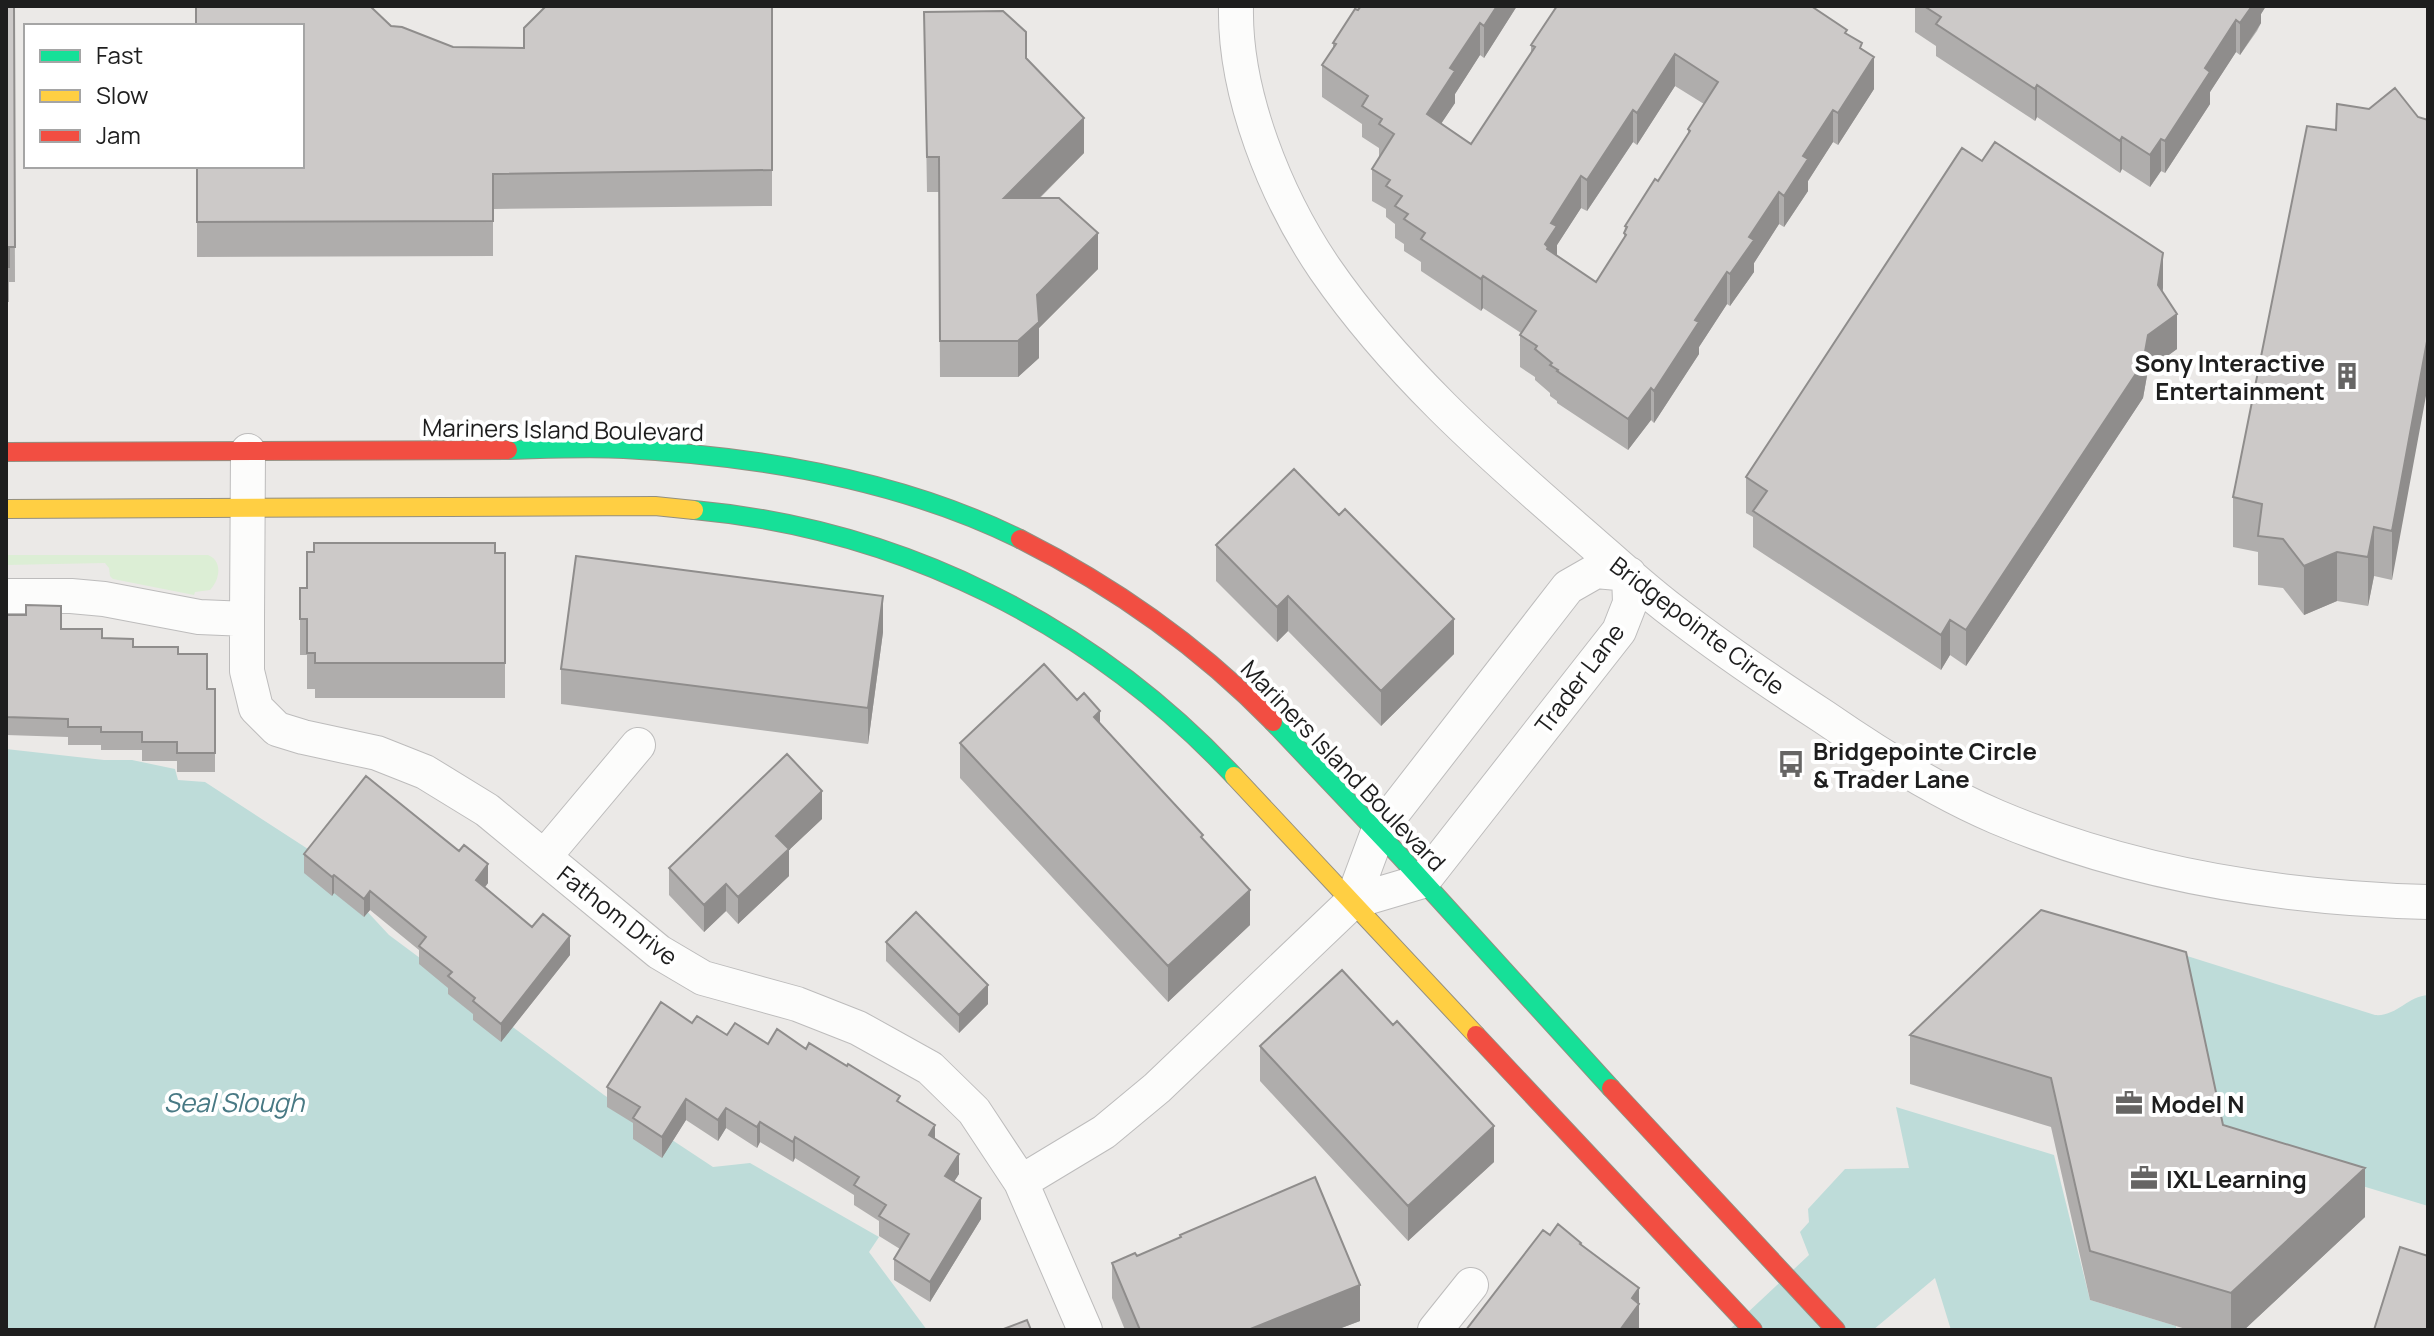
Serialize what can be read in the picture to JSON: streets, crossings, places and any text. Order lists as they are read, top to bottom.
{
  "streets": {
    "main road": ["Mariners Island Boulevard"],
    "street": ["Bridgepointe Circle", "Trader Lane", "Fathom Drive"]
  },
  "crossings": [
    ["Mariners Island Boulevard", "Trader Lane"],
    ["Mariners Island Boulevard", "Fathom Drive"],
    ["Bridgepointe Circle", "Trader Lane"]
  ],
  "water": ["Seal Slough"],
  "places": {
    "building": ["Sony Interactive Entertainment"],
    "bus stop": ["Bridgepointe Circle & Trader Lane"],
    "office": ["Model N", "IXL Learning"]
  },
  "legend": ["Fast", "Slow", "Jam"]
}
